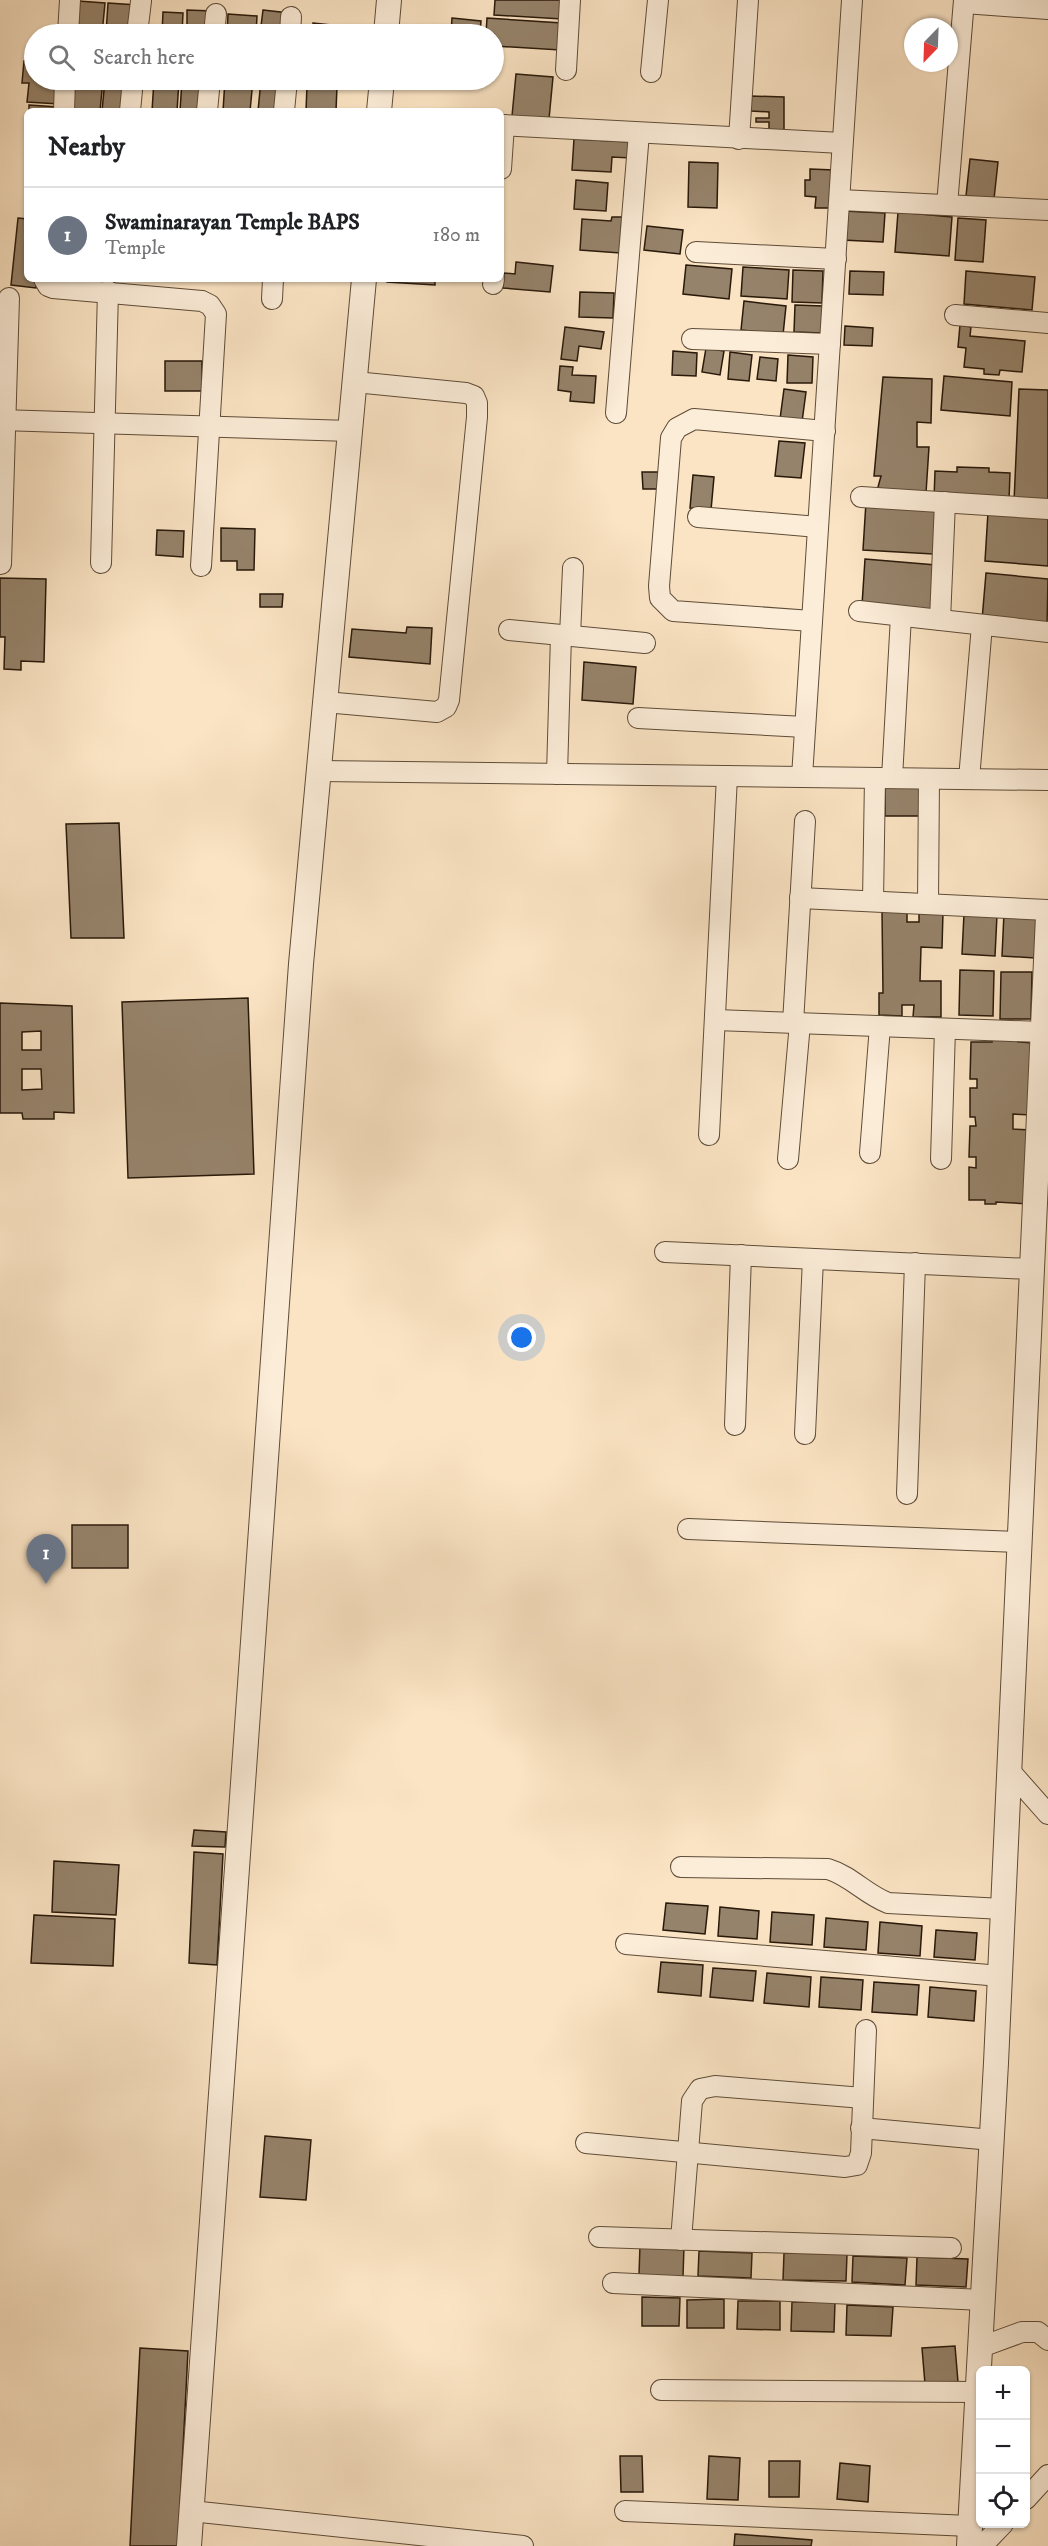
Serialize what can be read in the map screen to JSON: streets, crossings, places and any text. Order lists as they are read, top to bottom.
{
  "north": "bottom left",
  "page": {
    "search": "Search here",
    "heading": "Nearby",
    "list": [
      {
        "mark": "1",
        "name": "Swaminarayan Temple BAPS",
        "note": "Temple",
        "value": "180 m"
      }
    ],
    "pins": "1",
    "map_buttons": ["+", "−"]
  }
}
